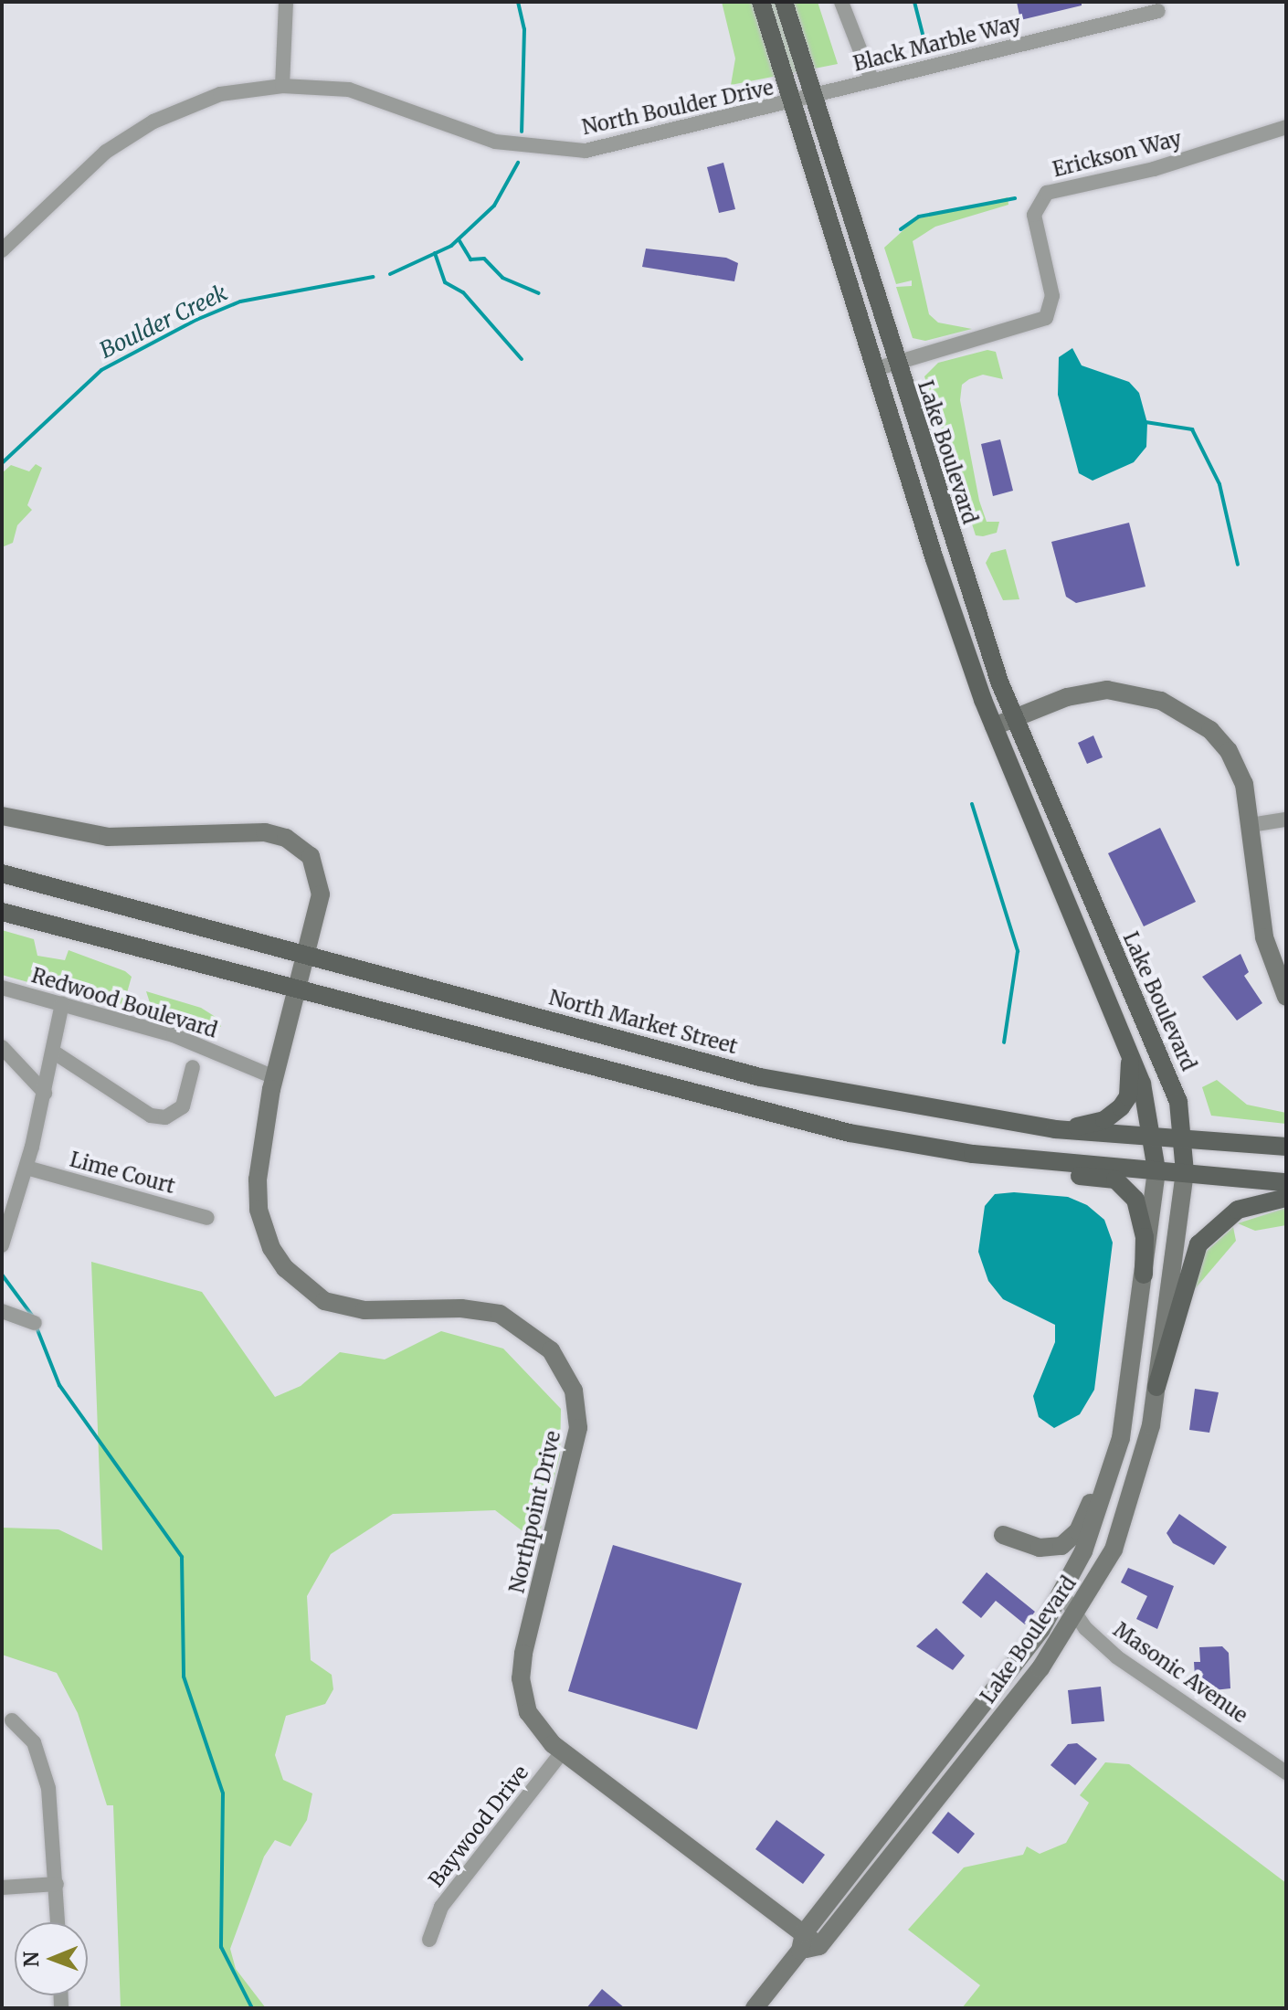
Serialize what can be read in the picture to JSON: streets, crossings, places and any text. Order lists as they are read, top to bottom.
{
  "streets": {
    "main road": ["Lake Boulevard", "North Market Street", "Northpoint Drive"],
    "street": [
      "Black Marble Way",
      "North Boulder Drive",
      "Erickson Way",
      "Redwood Boulevard",
      "Lime Court",
      "Masonic Avenue",
      "Baywood Drive"
    ]
  },
  "crossings": [
    ["Black Marble Way", "North Boulder Drive"],
    ["Black Marble Way", "Lake Boulevard"],
    ["North Boulder Drive", "Lake Boulevard"],
    ["Erickson Way", "Lake Boulevard"],
    ["Lake Boulevard", "North Market Street"],
    ["Lake Boulevard", "Northpoint Drive"],
    ["Lake Boulevard", "Masonic Avenue"],
    ["Redwood Boulevard", "Northpoint Drive"],
    ["North Market Street", "Northpoint Drive"],
    ["Northpoint Drive", "Baywood Drive"]
  ],
  "water": ["Boulder Creek"],
  "north": "left"
}
